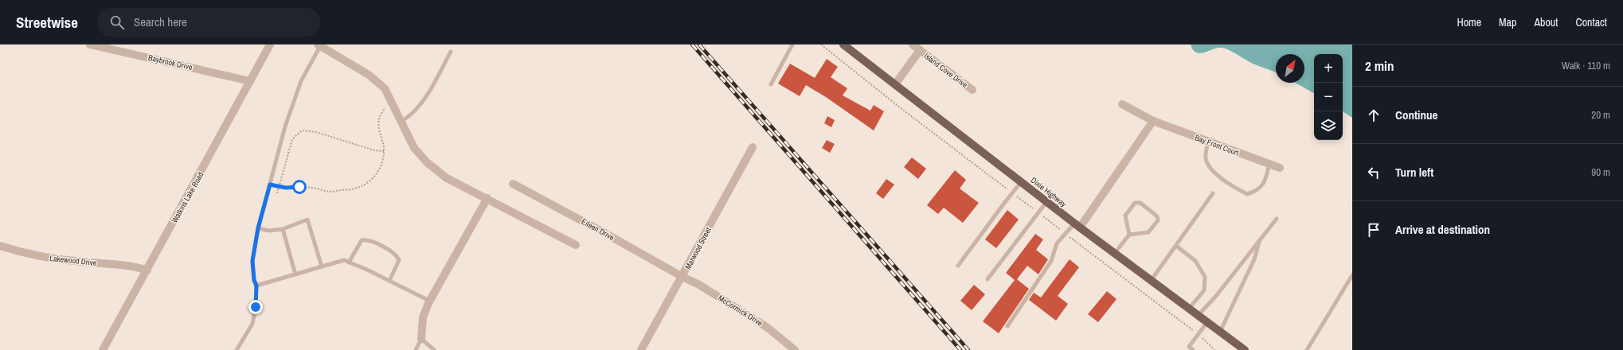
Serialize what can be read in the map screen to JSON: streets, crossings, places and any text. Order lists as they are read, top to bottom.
{
  "streets": {
    "main road": ["Dixie Highway"],
    "street": [
      "Baybrook Drive",
      "Island Cove Drive",
      "Bay Front Court",
      "Watkins Lake Road",
      "Eileen Drive",
      "Marwood Street",
      "Lakewood Drive",
      "McCormick Drive"
    ]
  },
  "crossings": [
    ["Baybrook Drive", "Watkins Lake Road"],
    ["Island Cove Drive", "Dixie Highway"],
    ["Watkins Lake Road", "Lakewood Drive"],
    ["Eileen Drive", "Marwood Street"],
    ["Eileen Drive", "McCormick Drive"],
    ["Marwood Street", "McCormick Drive"]
  ],
  "north": "top right",
  "page": {
    "header": "Streetwise",
    "search": "Search here",
    "nav": [
      "Home",
      "Map",
      "About",
      "Contact"
    ],
    "heading": ["2 min", "Walk · 110 m"],
    "map_buttons": ["+", "−"],
    "list": [
      ["Continue", "20 m"],
      ["Turn left", "90 m"],
      "Arrive at destination"
    ]
  }
}
